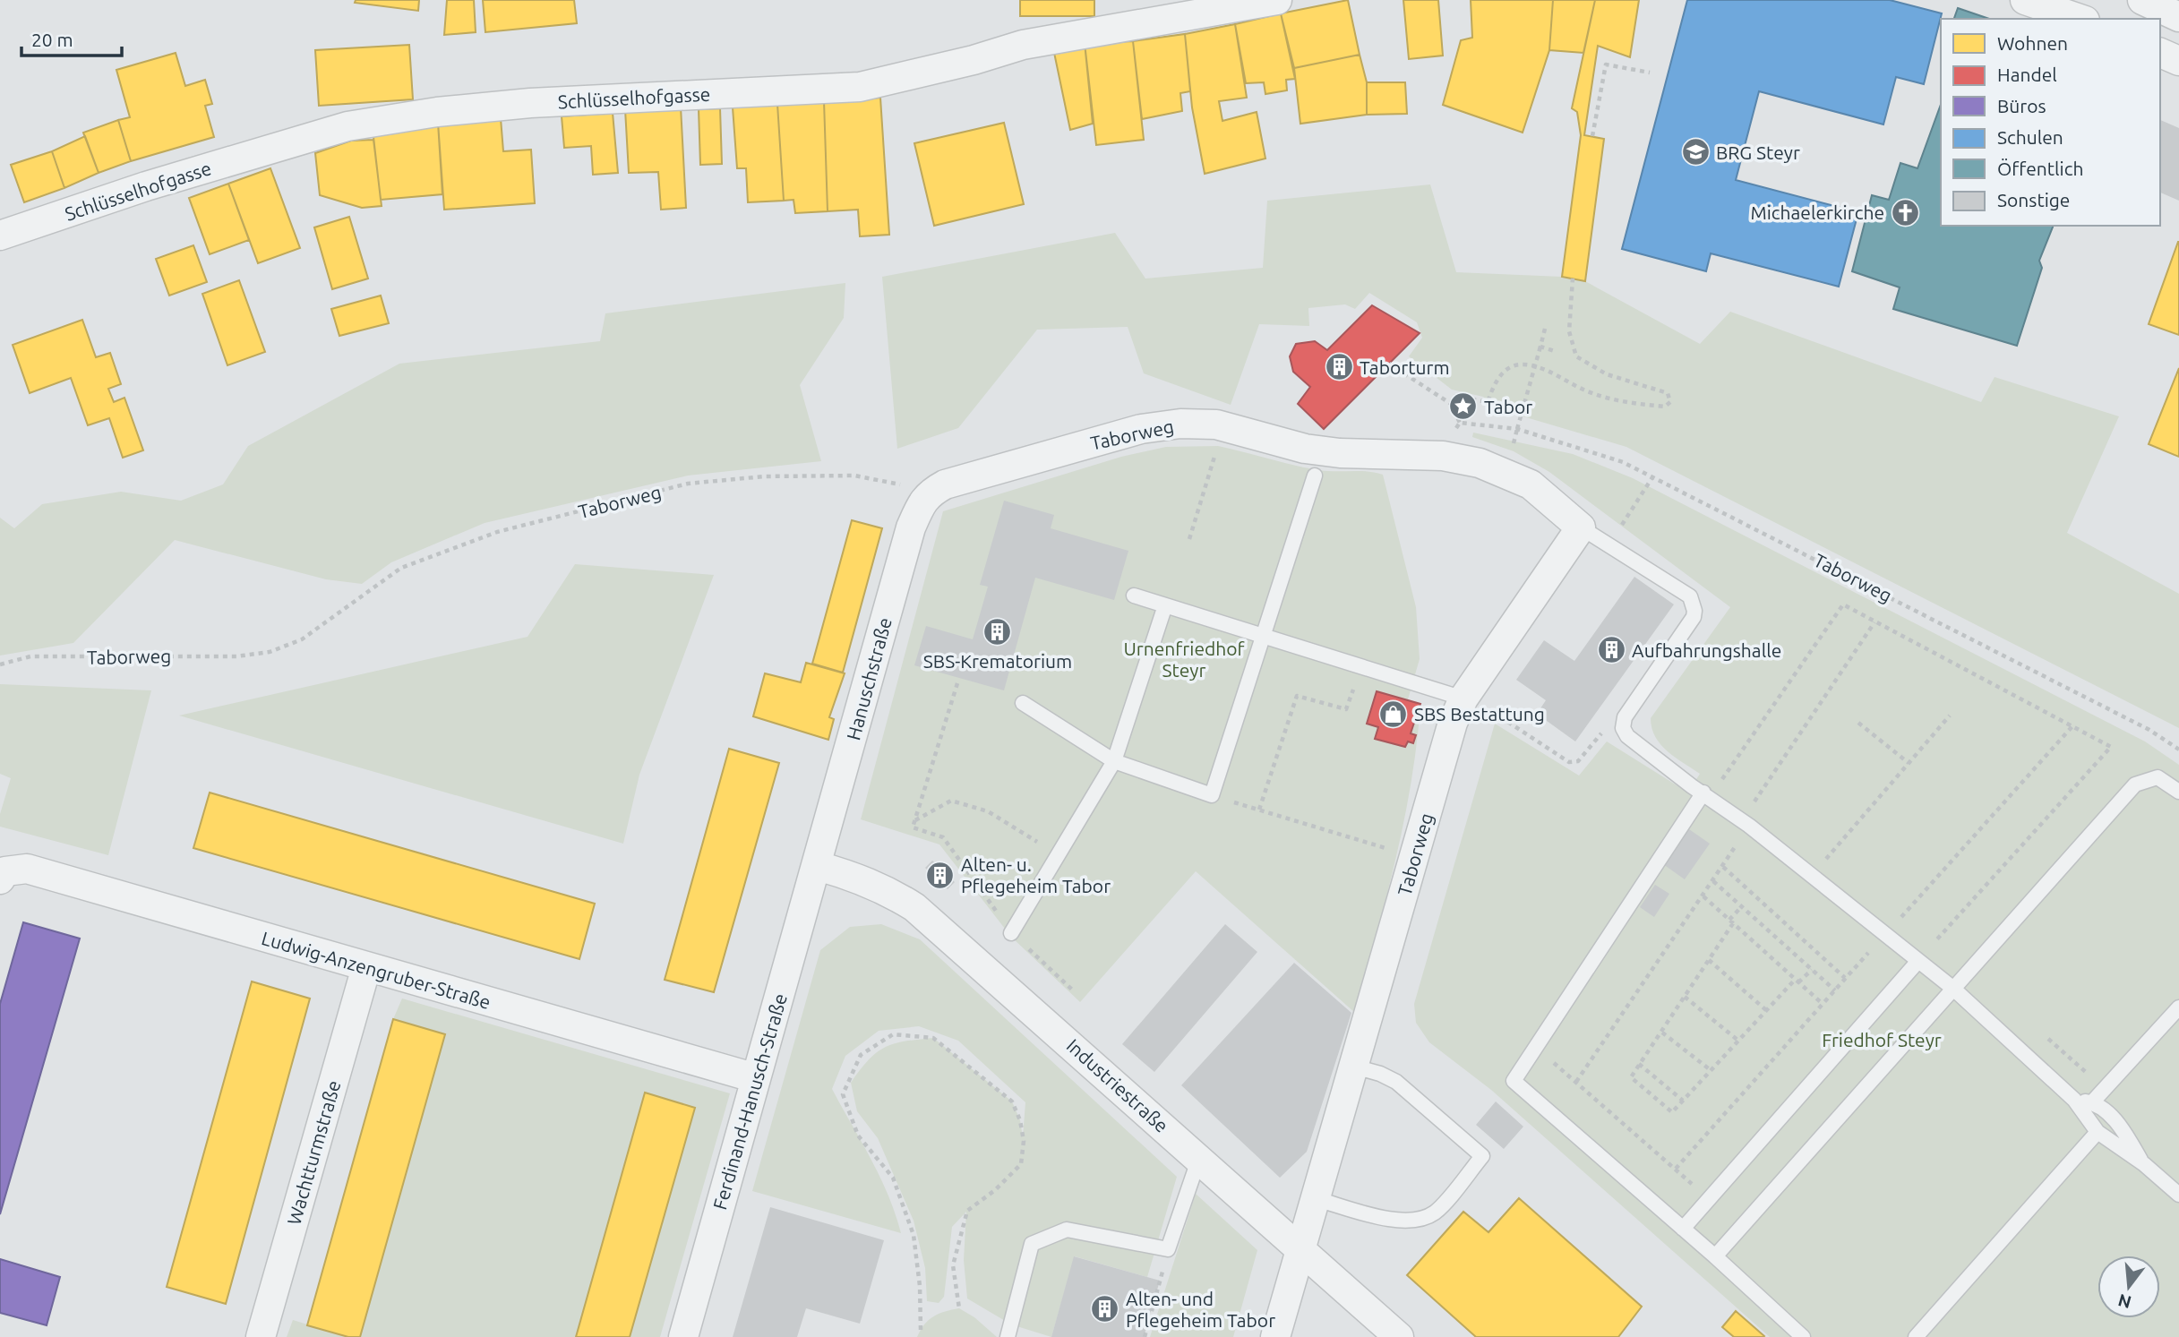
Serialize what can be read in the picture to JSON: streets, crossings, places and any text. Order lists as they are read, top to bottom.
{
  "streets": {
    "street": [
      "Schlüsselhofgasse",
      "Taborweg",
      "Hanuschstraße",
      "Ludwig-Anzengruber-Straße",
      "Industriestraße",
      "Ferdinand-Hanusch-Straße",
      "Wachtturmstraße"
    ]
  },
  "crossings": [
    ["Taborweg", "Hanuschstraße"],
    ["Taborweg", "Industriestraße"],
    ["Hanuschstraße", "Industriestraße"],
    ["Hanuschstraße", "Ferdinand-Hanusch-Straße"],
    ["Ludwig-Anzengruber-Straße", "Ferdinand-Hanusch-Straße"],
    ["Ludwig-Anzengruber-Straße", "Wachtturmstraße"],
    ["Industriestraße", "Ferdinand-Hanusch-Straße"]
  ],
  "parks": ["Urnenfriedhof Steyr", "Friedhof Steyr"],
  "places": {
    "school or university": ["BRG Steyr"],
    "church": ["Michaelerkirche"],
    "building": [
      "Taborturm",
      "SBS-Krematorium",
      "Aufbahrungshalle",
      "Alten- u. Pflegeheim Tabor",
      "Alten- und Pflegeheim Tabor"
    ],
    "place": ["Tabor"],
    "shop": ["SBS Bestattung"]
  },
  "legend": [
    "Wohnen",
    "Handel",
    "Büros",
    "Schulen",
    "Öffentlich",
    "Sonstige"
  ],
  "scale_bar": "20 m",
  "north": "bottom"
}
